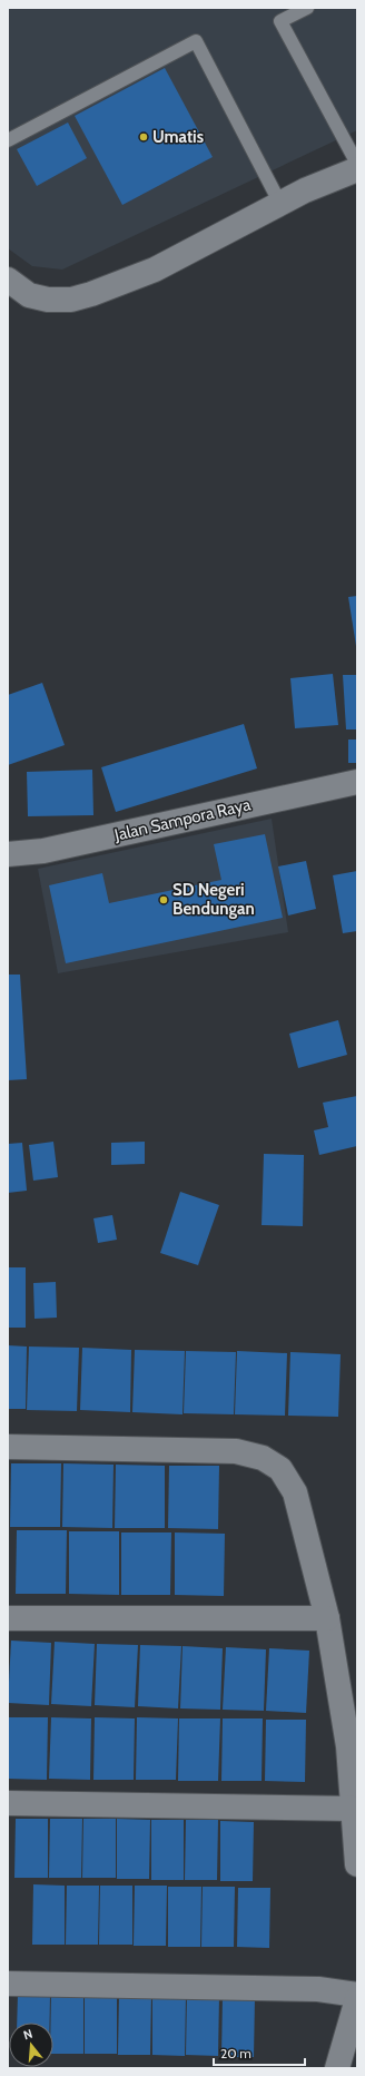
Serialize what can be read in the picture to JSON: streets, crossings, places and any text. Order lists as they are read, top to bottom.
{
  "streets": {
    "street": ["Jalan Sampora Raya"]
  },
  "places": ["Umatis", "SD Negeri Bendungan"],
  "scale_bar": "20 m",
  "north": "top"
}
